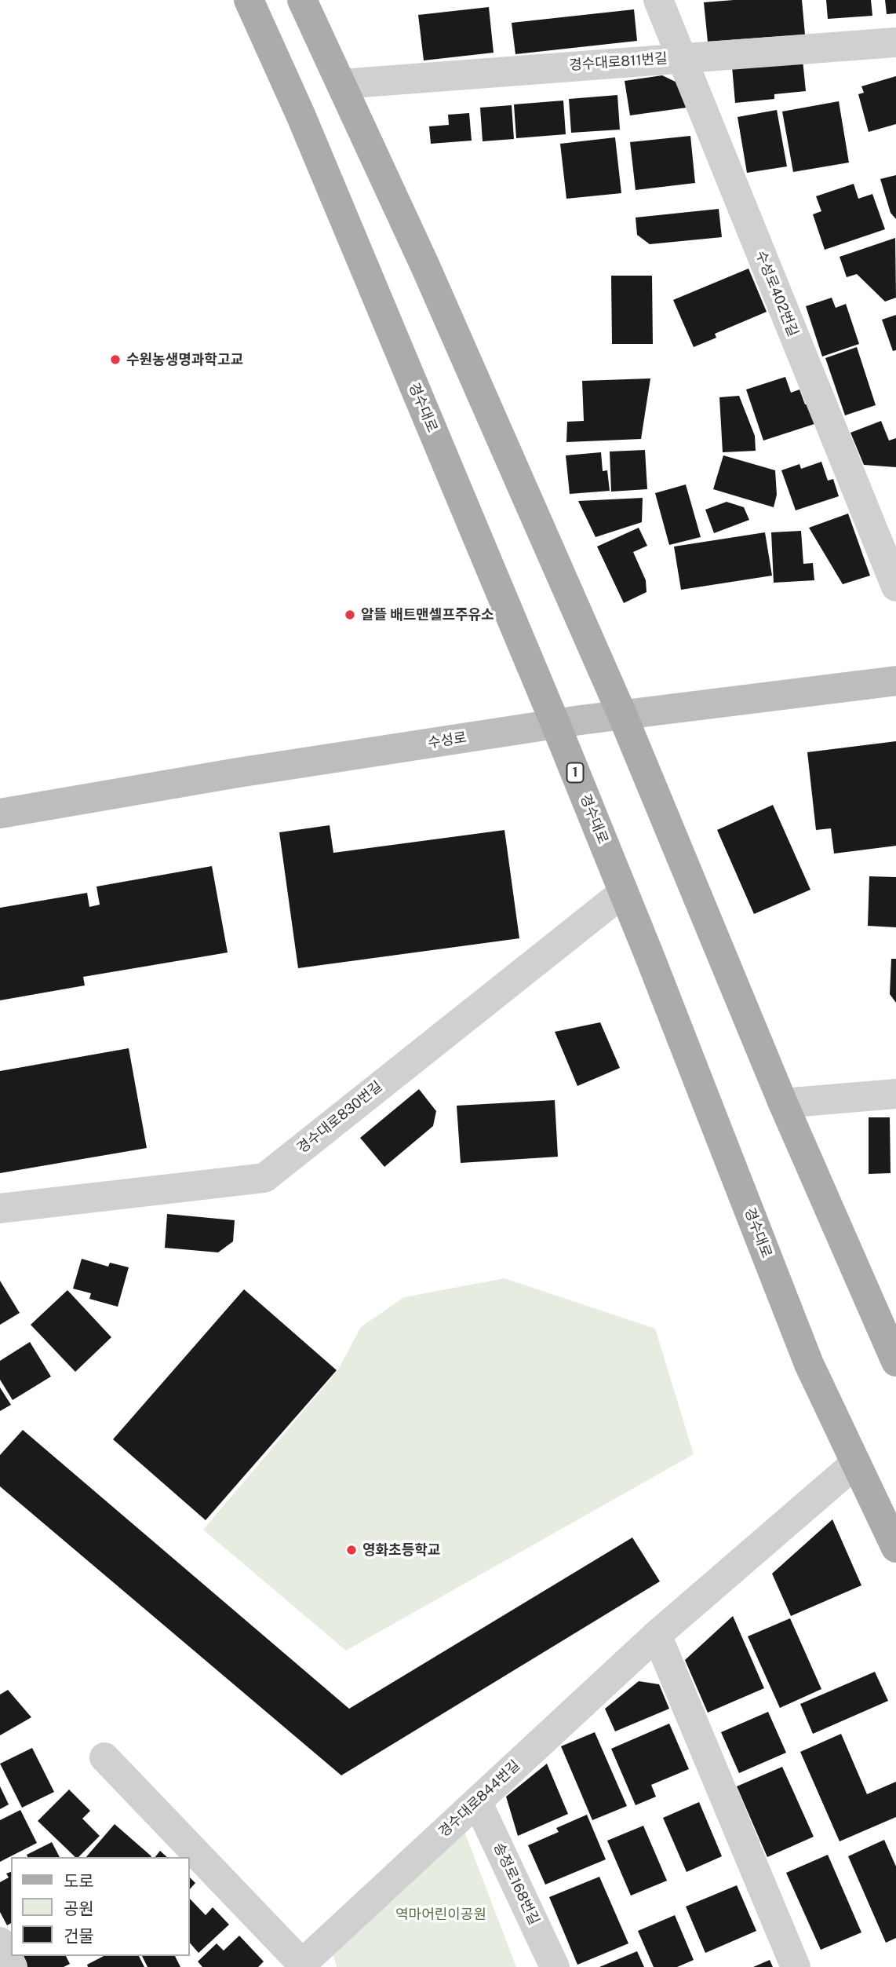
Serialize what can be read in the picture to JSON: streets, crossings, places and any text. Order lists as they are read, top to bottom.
{
  "streets": {
    "main road": ["경수대로", "1"],
    "street": [
      "경수대로811번길",
      "수성로402번길",
      "수성로",
      "경수대로830번길",
      "경수대로844번길",
      "송정로168번길"
    ]
  },
  "crossings": [
    ["경수대로811번길", "수성로402번길"],
    ["경수대로", "수성로"],
    ["경수대로", "경수대로830번길"],
    ["경수대로", "경수대로844번길"],
    ["경수대로844번길", "송정로168번길"]
  ],
  "parks": ["역마어린이공원"],
  "places": ["수원농생명과학고교", "알뜰 배트맨셀프주유소", "영화초등학교"],
  "legend": ["도로", "공원", "건물"]
}
